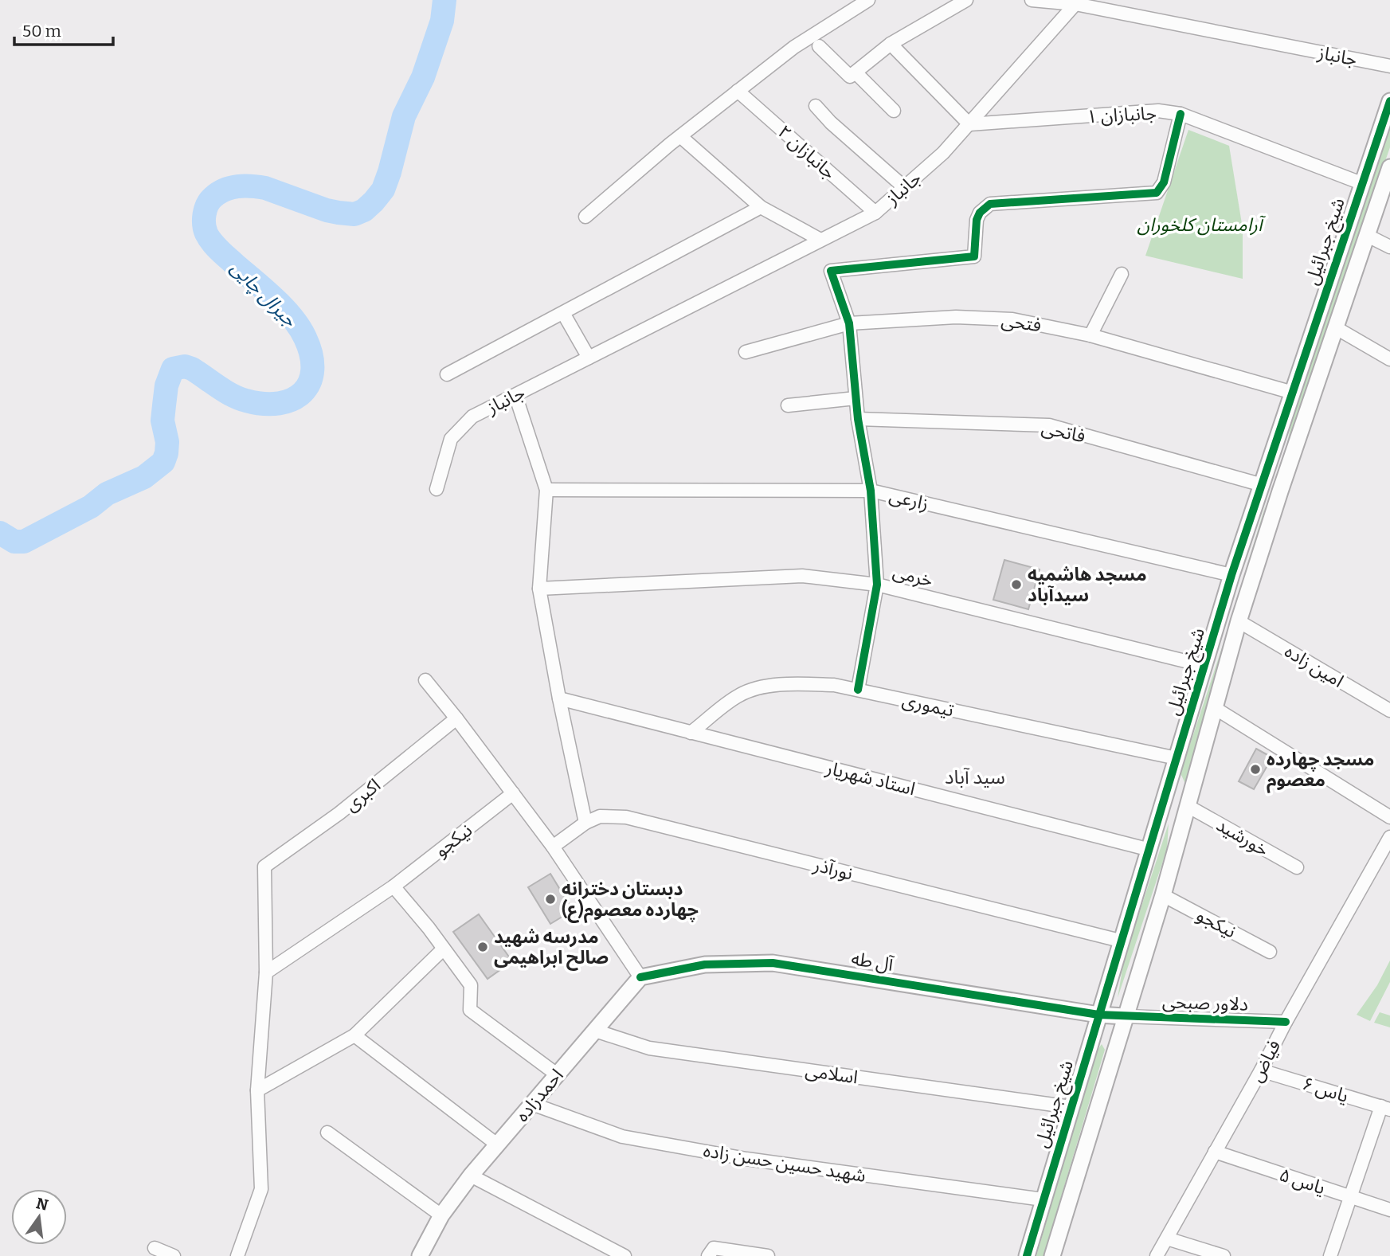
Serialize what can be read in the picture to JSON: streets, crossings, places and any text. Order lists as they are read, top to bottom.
{
  "streets": {
    "street": [
      "جانباز",
      "جانبازان ۱",
      "جانبازان ۲",
      "شیخ جبرائیل",
      "فتحی",
      "فاتحی",
      "زارعی",
      "خرمی",
      "امین زاده",
      "تیموری",
      "استاد شهریار",
      "اکبری",
      "خورشید",
      "نیکجو",
      "نورآذر",
      "آل طه",
      "دلاور صبحی",
      "فیاض",
      "اسلامی",
      "یاس ۶",
      "احمدزاده",
      "شهید حسین حسن زاده",
      "یاس ۵"
    ]
  },
  "crossings": [
    ["جانباز", "جانبازان ۱"],
    ["جانباز", "جانبازان ۲"],
    ["جانبازان ۱", "شیخ جبرائیل"],
    ["شیخ جبرائیل", "فتحی"],
    ["شیخ جبرائیل", "فاتحی"],
    ["شیخ جبرائیل", "زارعی"],
    ["شیخ جبرائیل", "خرمی"],
    ["شیخ جبرائیل", "امین زاده"],
    ["شیخ جبرائیل", "تیموری"],
    ["شیخ جبرائیل", "استاد شهریار"],
    ["شیخ جبرائیل", "خورشید"],
    ["شیخ جبرائیل", "نیکجو"],
    ["شیخ جبرائیل", "نورآذر"],
    ["شیخ جبرائیل", "آل طه"],
    ["شیخ جبرائیل", "دلاور صبحی"],
    ["شیخ جبرائیل", "اسلامی"],
    ["شیخ جبرائیل", "شهید حسین حسن زاده"],
    ["تیموری", "استاد شهریار"],
    ["اکبری", "نیکجو"],
    ["آل طه", "دلاور صبحی"],
    ["آل طه", "احمدزاده"],
    ["دلاور صبحی", "فیاض"],
    ["فیاض", "یاس ۶"],
    ["فیاض", "یاس ۵"],
    ["اسلامی", "احمدزاده"],
    ["احمدزاده", "شهید حسین حسن زاده"]
  ],
  "districts": ["سید آباد"],
  "water": ["جیرال چایی"],
  "parks": ["آرامستان کلخوران"],
  "places": [
    "مسجد هاشمیه سیدآباد",
    "مسجد چهارده معصوم",
    "دبستان دخترانه چهارده معصوم(ع)",
    "مدرسه شهید صالح ابراهیمی"
  ],
  "scale_bar": "50 m",
  "north": "top"
}
